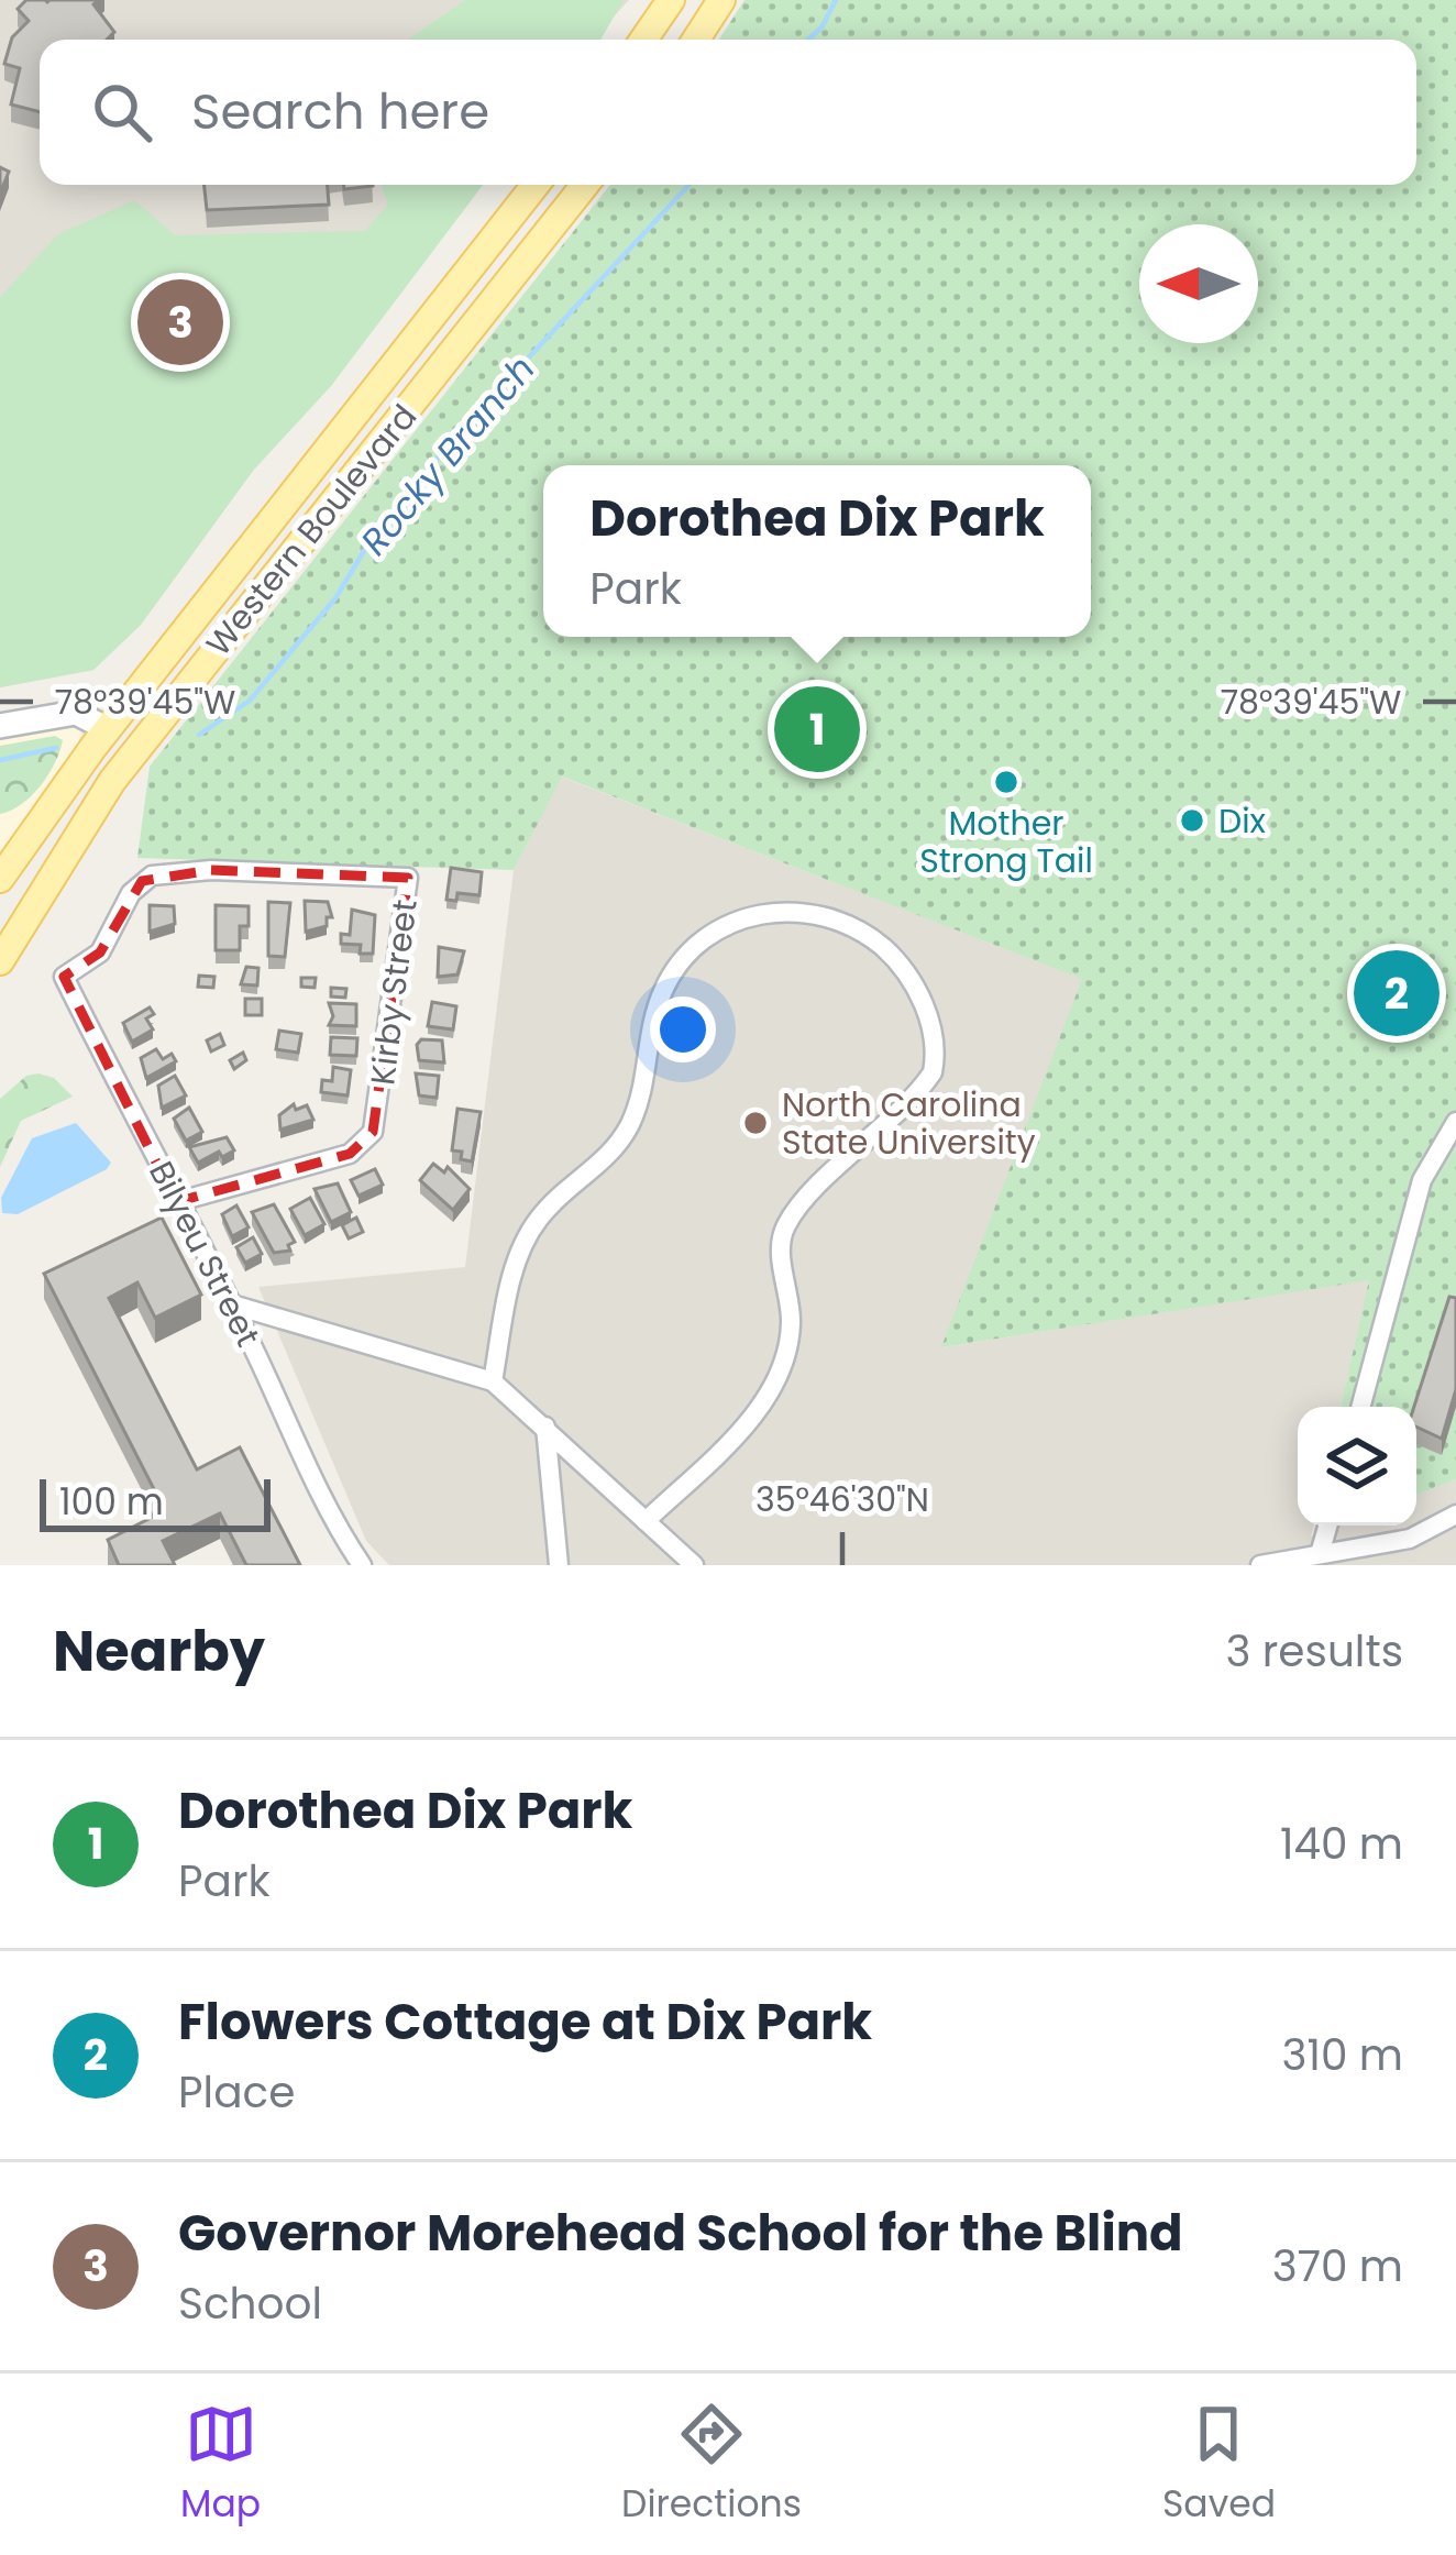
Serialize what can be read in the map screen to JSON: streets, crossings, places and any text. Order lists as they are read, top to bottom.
{
  "streets": {
    "main road": ["Western Boulevard"],
    "street": ["Kirby Street", "Bilyeu Street"]
  },
  "crossings": [
    ["Kirby Street", "Bilyeu Street"]
  ],
  "water": ["Rocky Branch"],
  "places": ["Mother Strong Tail", "Dix", "North Carolina State University"],
  "scale_bar": "100 m",
  "north": "left",
  "page": {
    "search": "Search here",
    "pins": ["3", "1", "2"],
    "popup": ["Dorothea Dix Park", "Park"],
    "scale": "100 m",
    "heading": ["Nearby", "3 results"],
    "list": [
      {
        "mark": "1",
        "name": "Dorothea Dix Park",
        "note": "Park",
        "value": "140 m"
      },
      {
        "mark": "2",
        "name": "Flowers Cottage at Dix Park",
        "note": "Place",
        "value": "310 m"
      },
      {
        "mark": "3",
        "name": "Governor Morehead School for the Blind",
        "note": "School",
        "value": "370 m"
      }
    ],
    "nav": ["Map", "Directions", "Saved"]
  },
  "coordinates": ["78°39'45\"W", "35°46'30\"N"]
}
